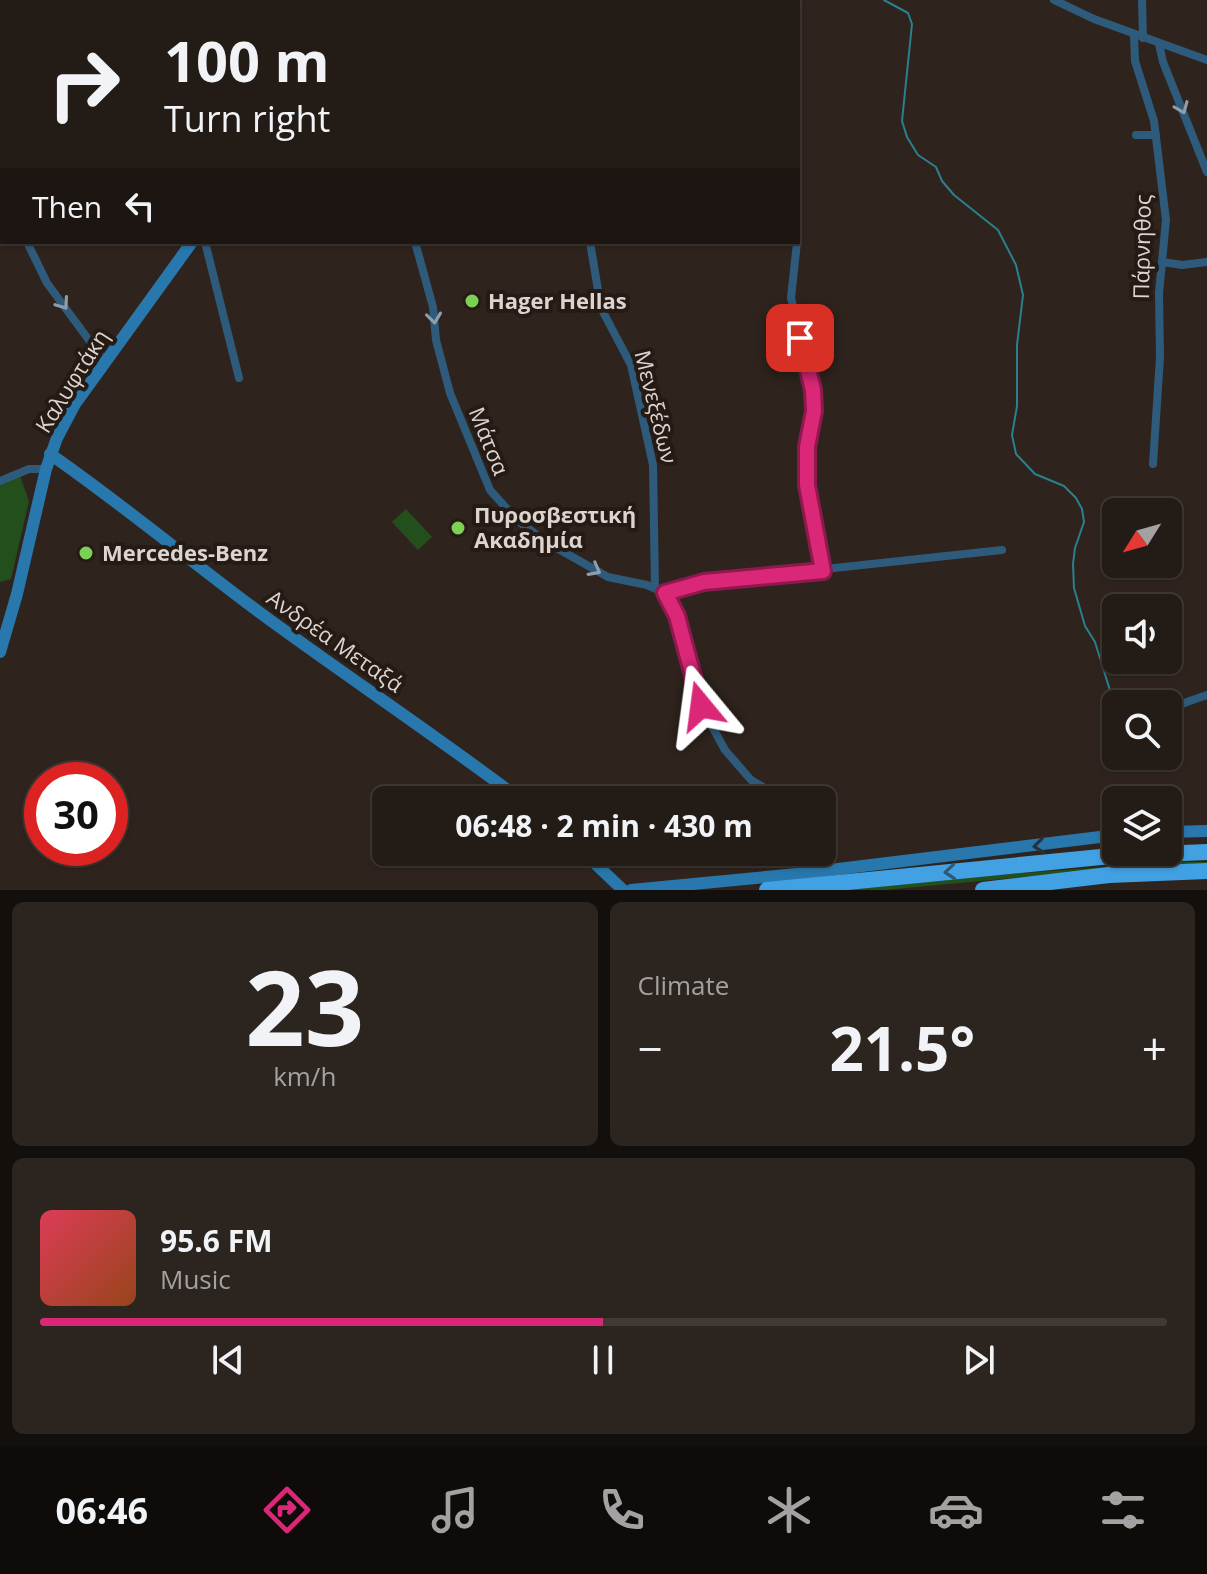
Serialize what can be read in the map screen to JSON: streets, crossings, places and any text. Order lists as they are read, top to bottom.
{
  "streets": {
    "main road": ["Καλυφτάκη", "Ανδρέα Μεταξά"],
    "street": ["Πάρνηθος", "Μενεξέδων", "Μάτσα"]
  },
  "crossings": [
    ["Καλυφτάκη", "Ανδρέα Μεταξά"],
    ["Μενεξέδων", "Μάτσα"]
  ],
  "one_way": ["Μάτσα"],
  "places": ["Hager Hellas", "Πυροσβεστική Ακαδημία", "Mercedes-Benz"],
  "north": "bottom left",
  "page": {
    "turn": ["100 m", "Turn right"],
    "then": "Then",
    "limit": "30",
    "trip": "06:48 · 2 min · 430 m",
    "tile": [
      ["23", "km/h"],
      "Climate"
    ],
    "heat": ["−", "21.5°", "+"],
    "song": ["95.6 FM", "Music"],
    "tabs": "06:46"
  }
}
